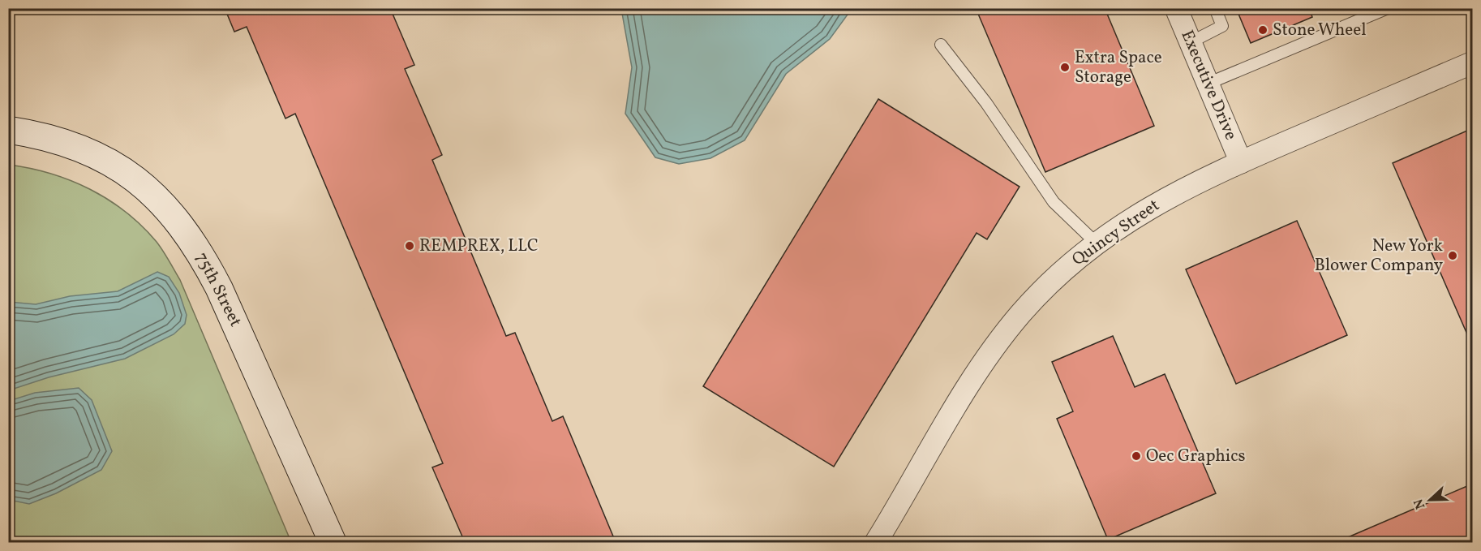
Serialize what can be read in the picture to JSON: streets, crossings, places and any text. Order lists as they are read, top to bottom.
{
  "streets": {
    "street": ["Executive Drive", "Quincy Street", "75th Street"]
  },
  "crossings": [
    ["Executive Drive", "Quincy Street"]
  ],
  "places": [
    "Stone Wheel",
    "Extra Space Storage",
    "REMPREX, LLC",
    "New York Blower Company",
    "Oec Graphics"
  ],
  "north": "left"
}
